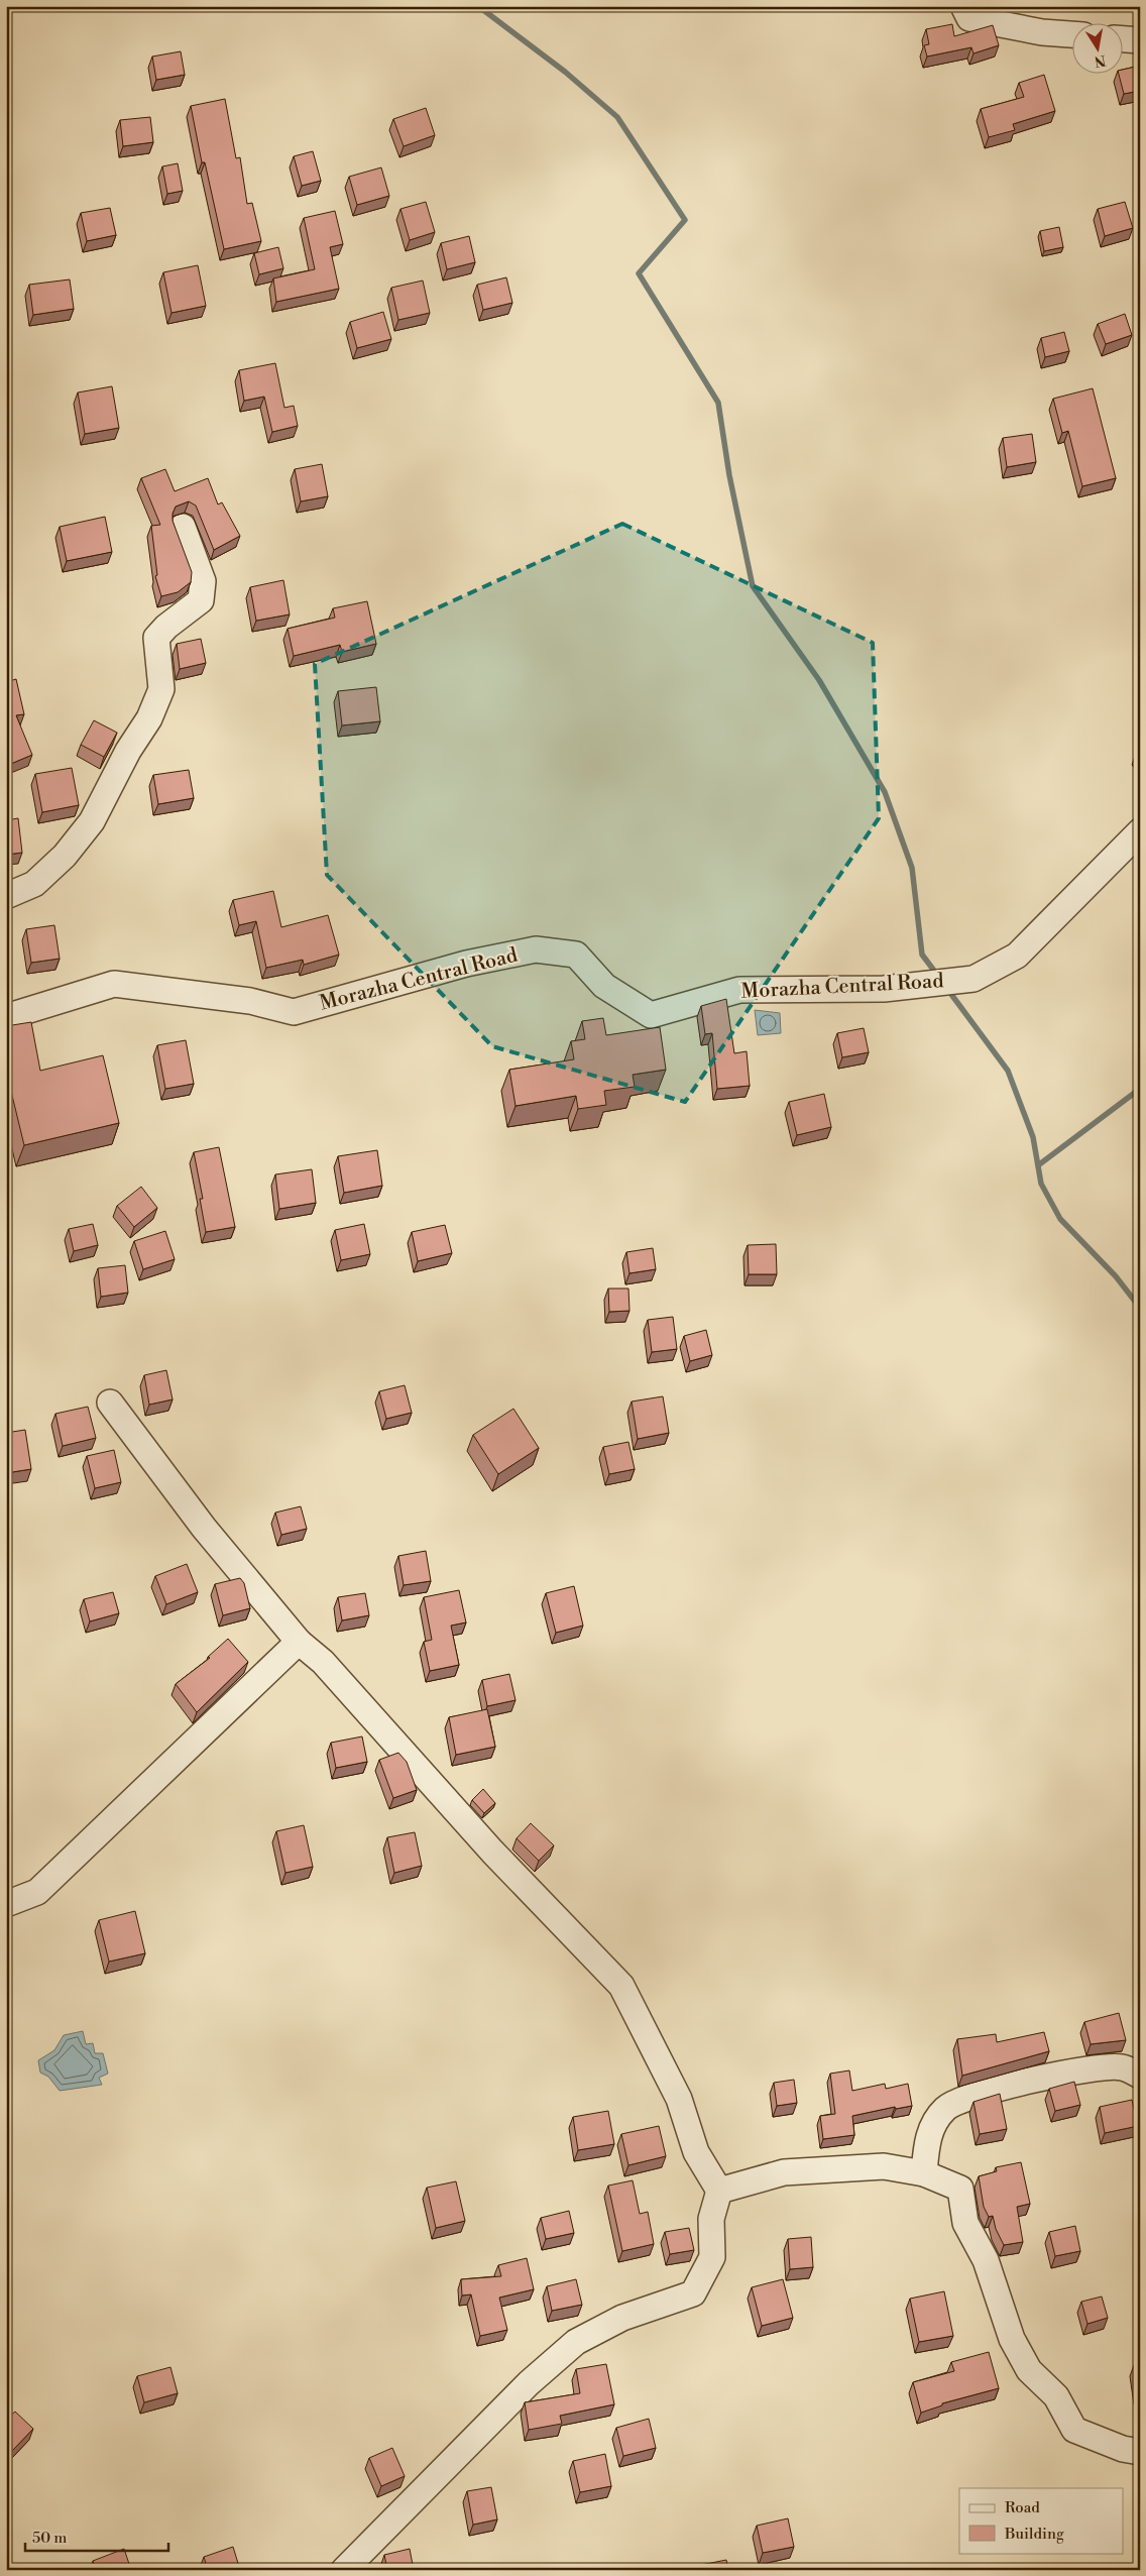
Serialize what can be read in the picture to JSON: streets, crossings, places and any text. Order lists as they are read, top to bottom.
{
  "streets": {
    "street": ["Morazha Central Road"]
  },
  "legend": ["Road", "Building"],
  "scale_bar": "50 m",
  "north": "bottom"
}
